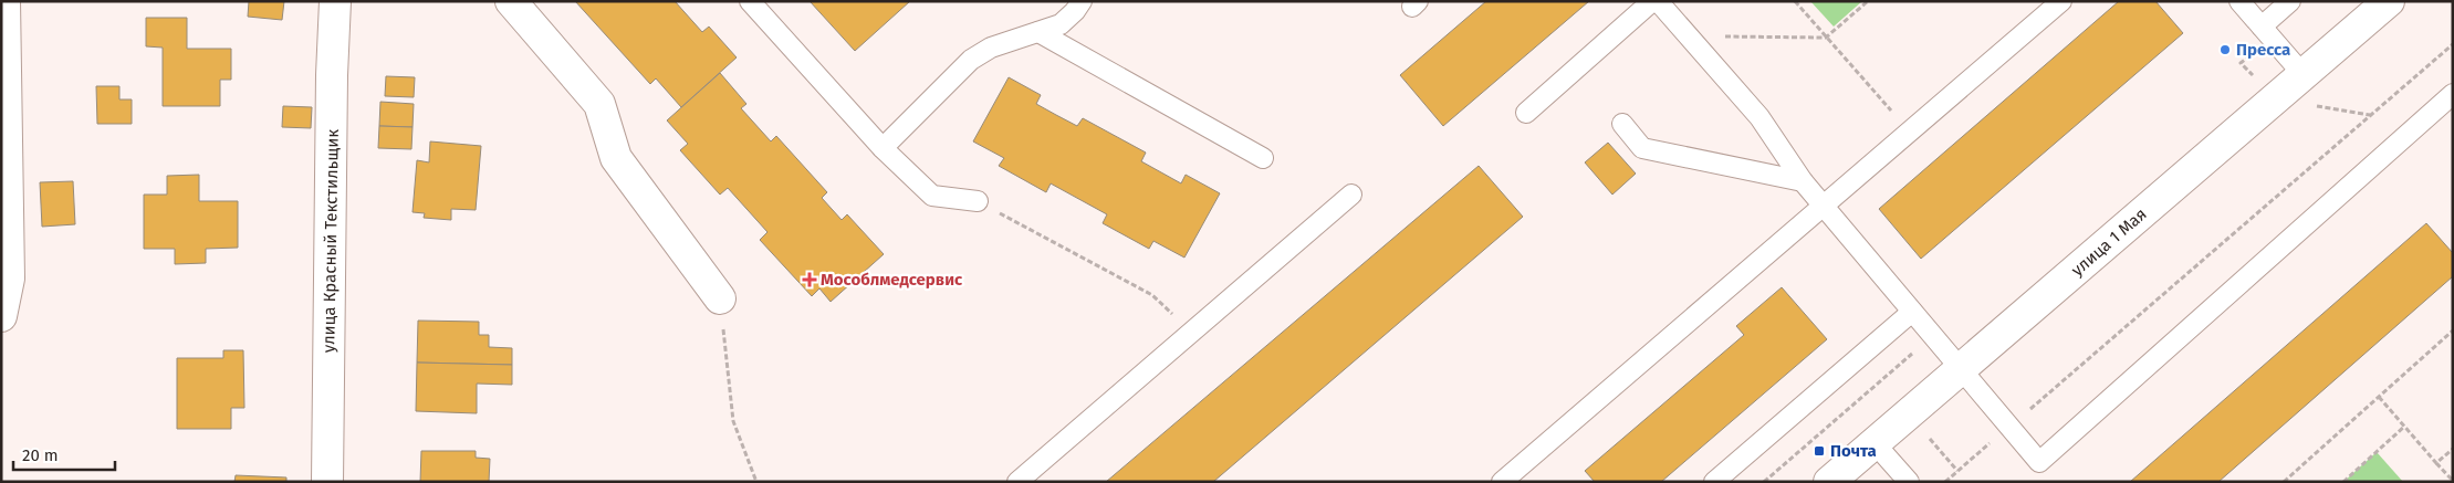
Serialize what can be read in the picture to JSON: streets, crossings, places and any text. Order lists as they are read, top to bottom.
{
  "streets": {
    "street": ["улица Красный Текстильщик", "улица 1 Мая"]
  },
  "places": {
    "other": ["Пресса"],
    "health": ["Мособлмедсервис"],
    "transit": ["Почта"]
  },
  "scale_bar": "20 m"
}
